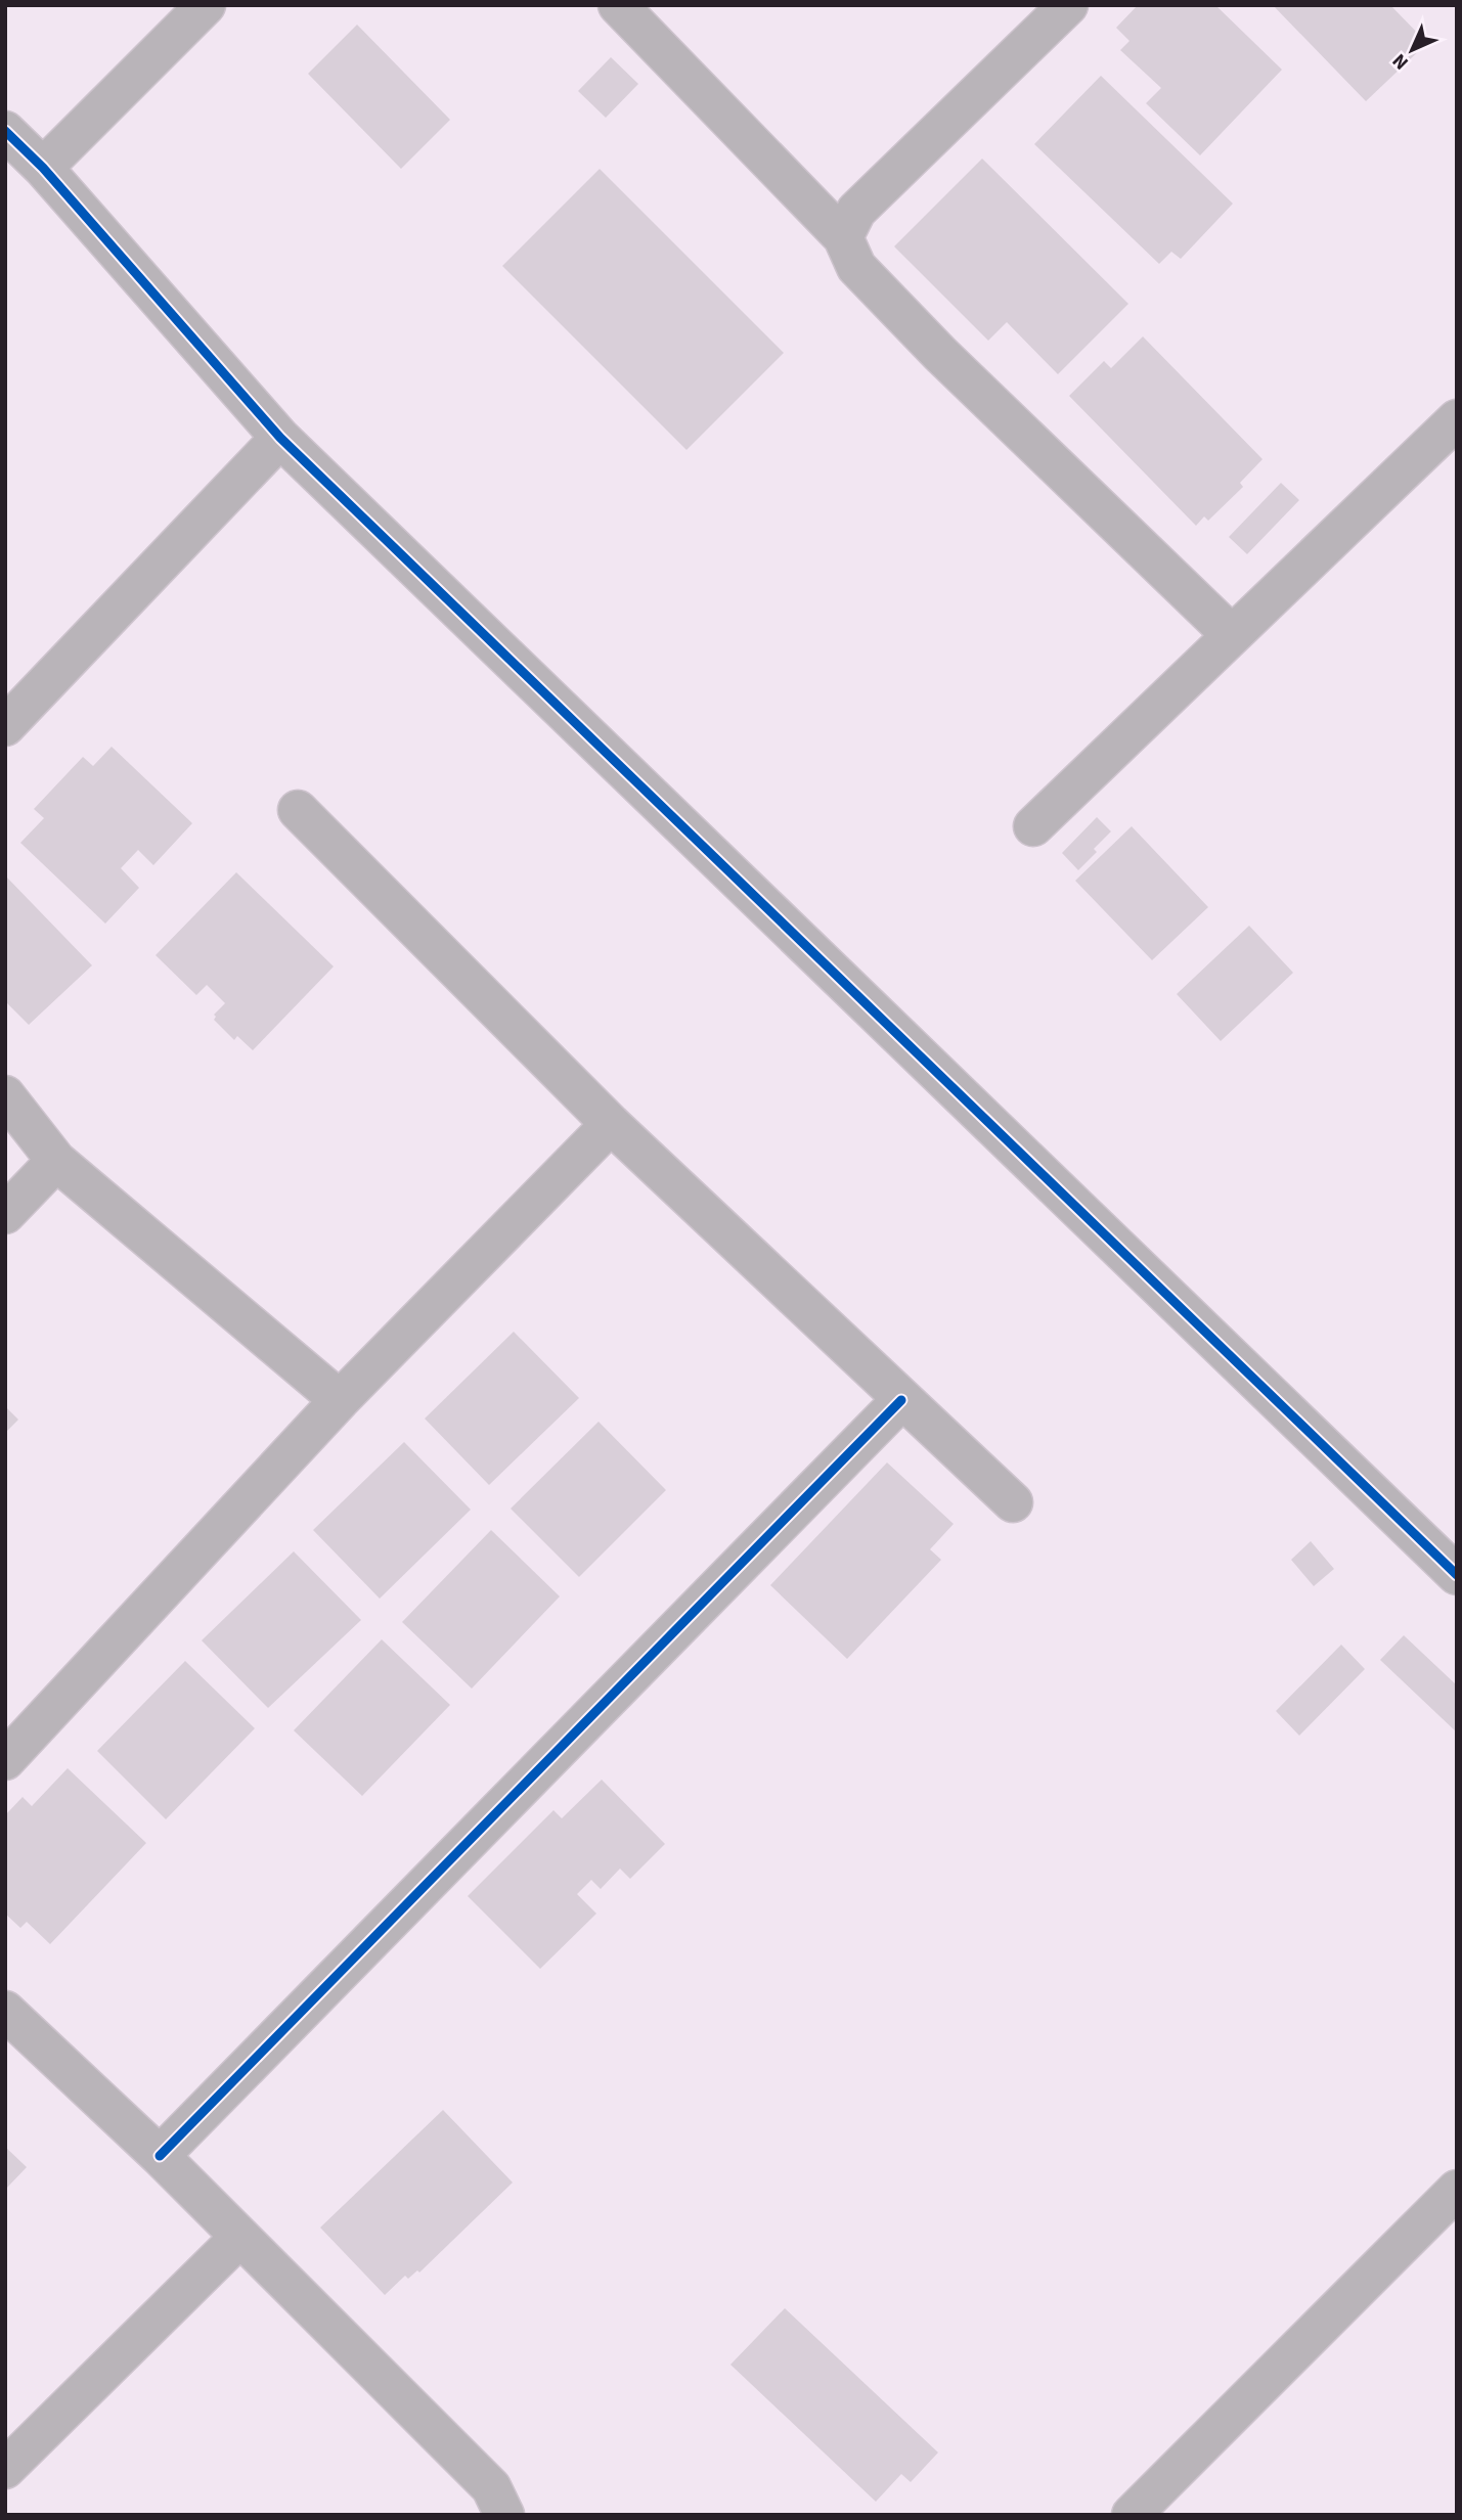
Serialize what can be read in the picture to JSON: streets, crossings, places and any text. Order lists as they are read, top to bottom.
{
  "north": "bottom left"
}
